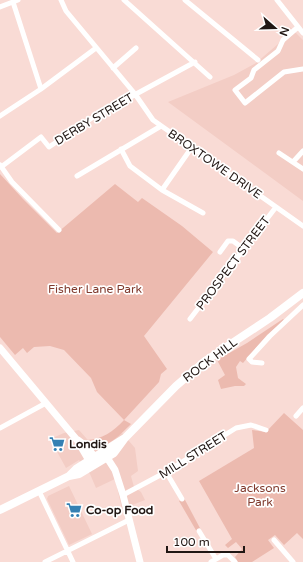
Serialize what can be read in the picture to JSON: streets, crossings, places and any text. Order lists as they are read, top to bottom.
{
  "streets": {
    "main road": ["ROCK HILL"],
    "street": [
      "DERBY STREET",
      "BROXTOWE DRIVE",
      "PROSPECT STREET",
      "MILL STREET"
    ]
  },
  "crossings": [
    ["DERBY STREET", "BROXTOWE DRIVE"],
    ["BROXTOWE DRIVE", "PROSPECT STREET"]
  ],
  "parks": ["Fisher Lane Park", "Jacksons Park"],
  "places": {
    "supermarket": ["Londis", "Co-op Food"]
  },
  "scale_bar": "100 m",
  "north": "right"
}
